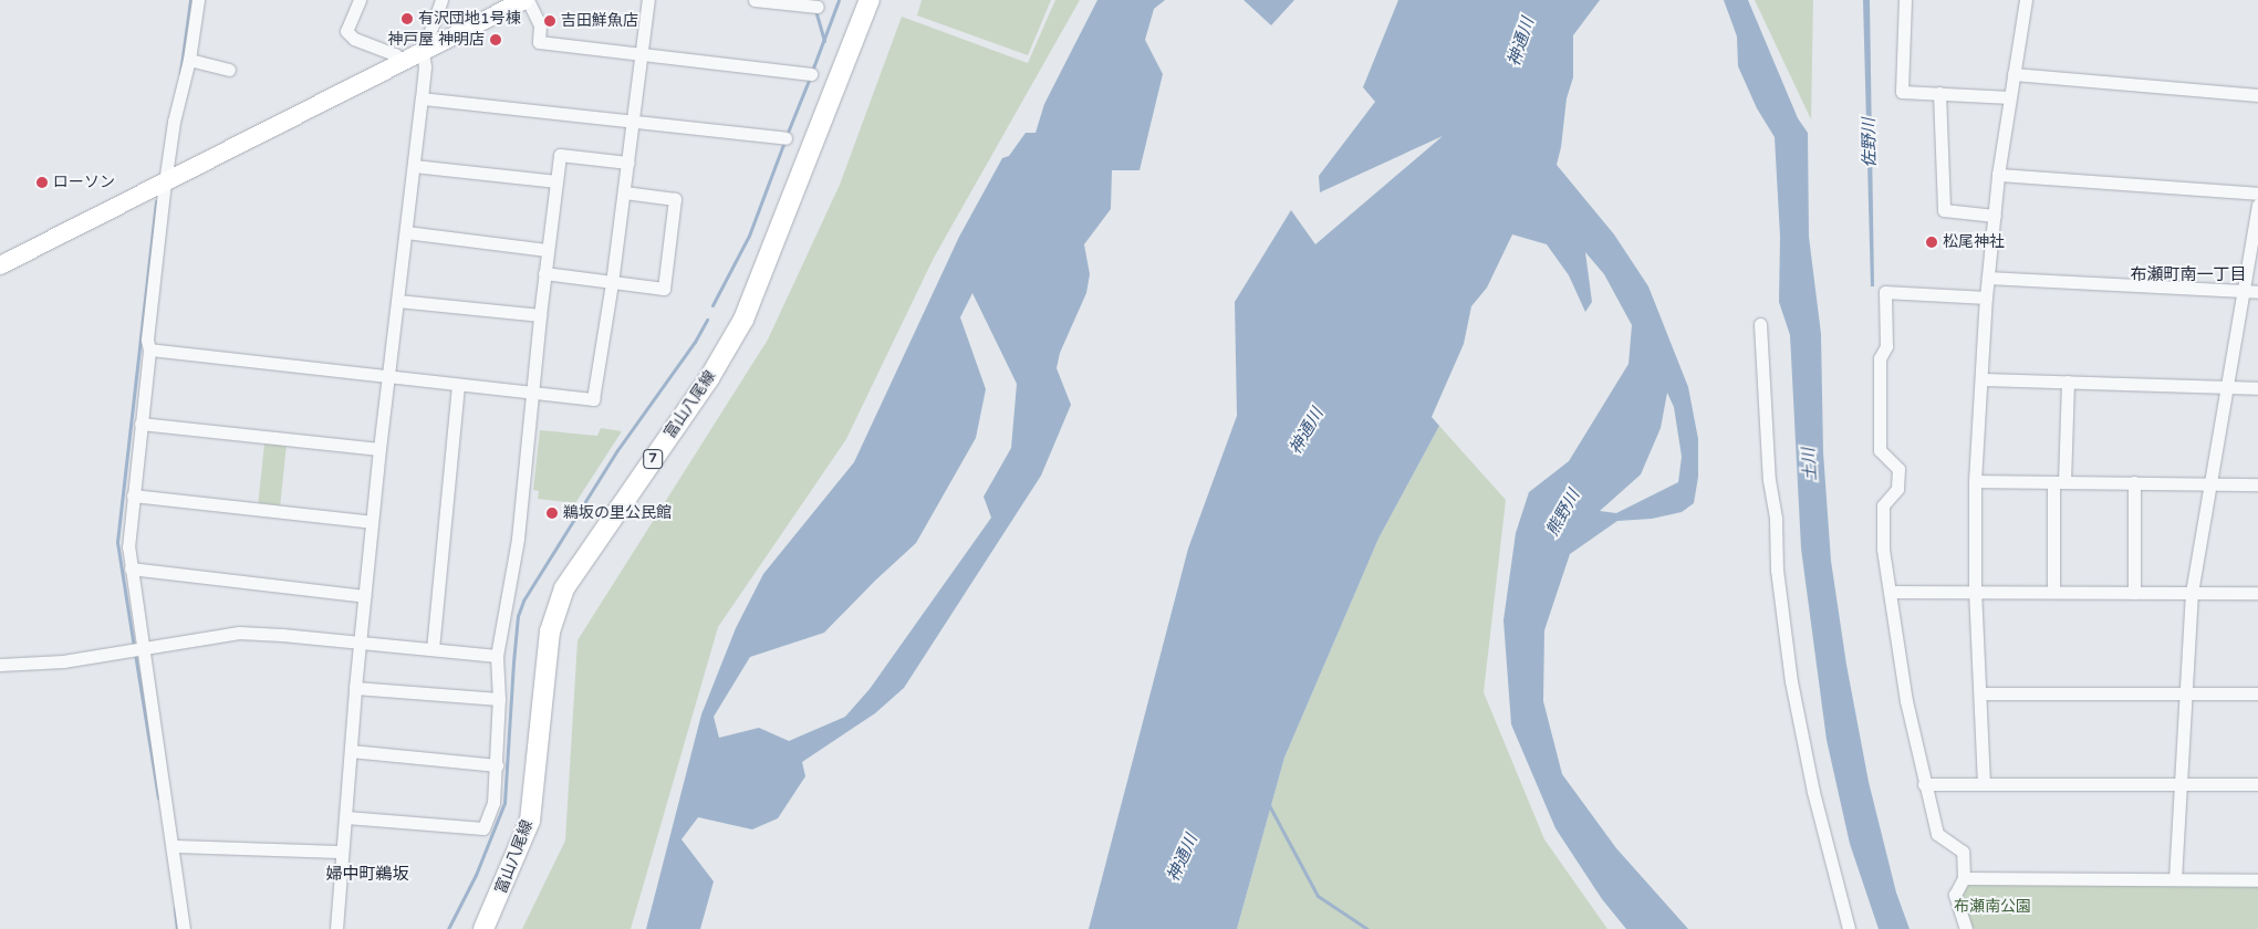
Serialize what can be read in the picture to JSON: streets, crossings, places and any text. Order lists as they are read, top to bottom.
{
  "streets": {
    "main road": ["富山八尾線", "7"]
  },
  "districts": ["布瀬町南一丁目", "婦中町鵜坂"],
  "water": [
    "神通川",
    "佐野川",
    "土川",
    "熊野川"
  ],
  "parks": ["布瀬南公園"],
  "places": [
    "有沢団地1号棟",
    "吉田鮮魚店",
    "神戸屋 神明店",
    "ローソン",
    "松尾神社",
    "鵜坂の里公民館"
  ]
}
